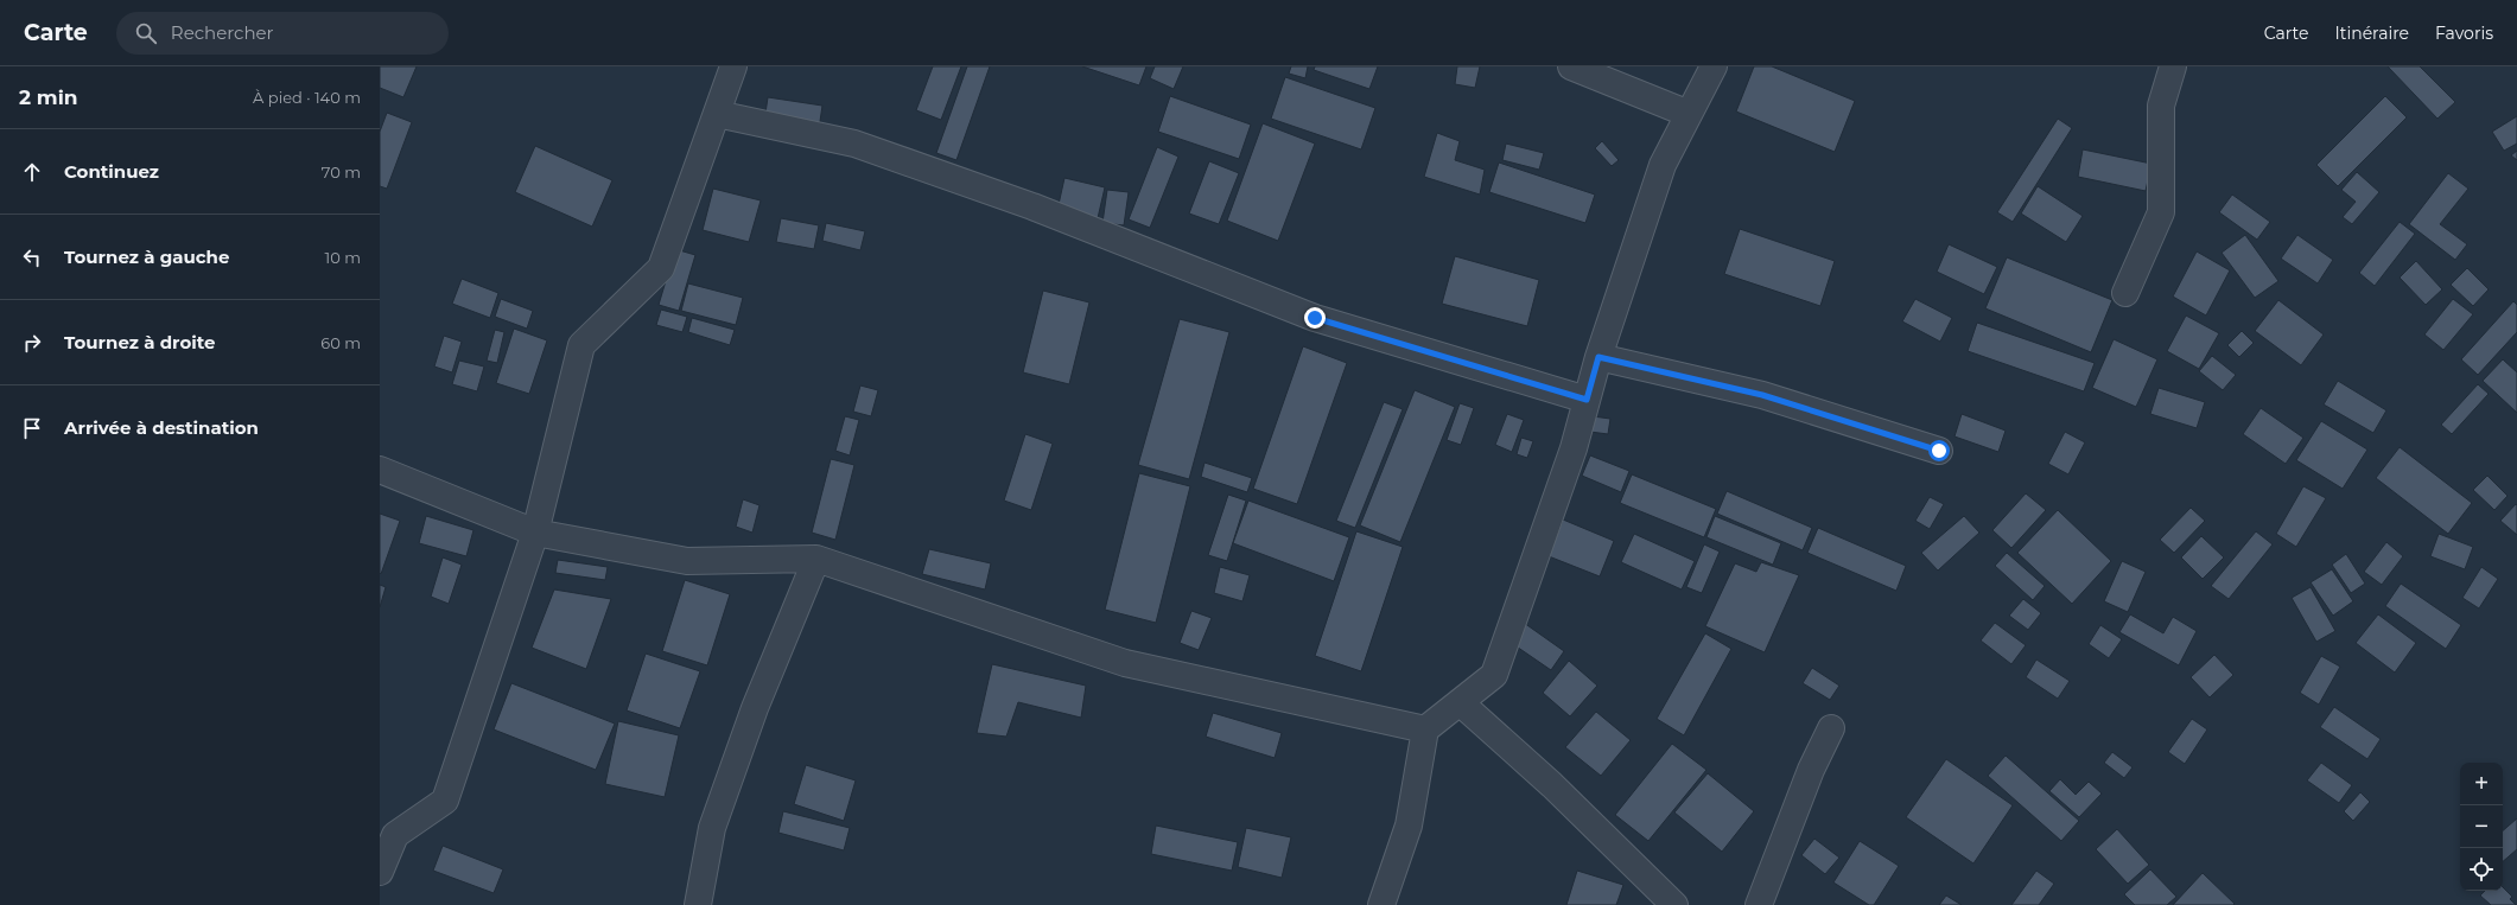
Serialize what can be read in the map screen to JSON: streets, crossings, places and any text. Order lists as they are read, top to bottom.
{
  "page": {
    "header": "Carte",
    "search": "Rechercher",
    "nav": ["Carte", "Itinéraire", "Favoris"],
    "heading": ["2 min", "À pied · 140 m"],
    "list": [
      ["Continuez", "70 m"],
      ["Tournez à gauche", "10 m"],
      ["Tournez à droite", "60 m"],
      "Arrivée à destination"
    ],
    "map_buttons": ["+", "−"]
  }
}
